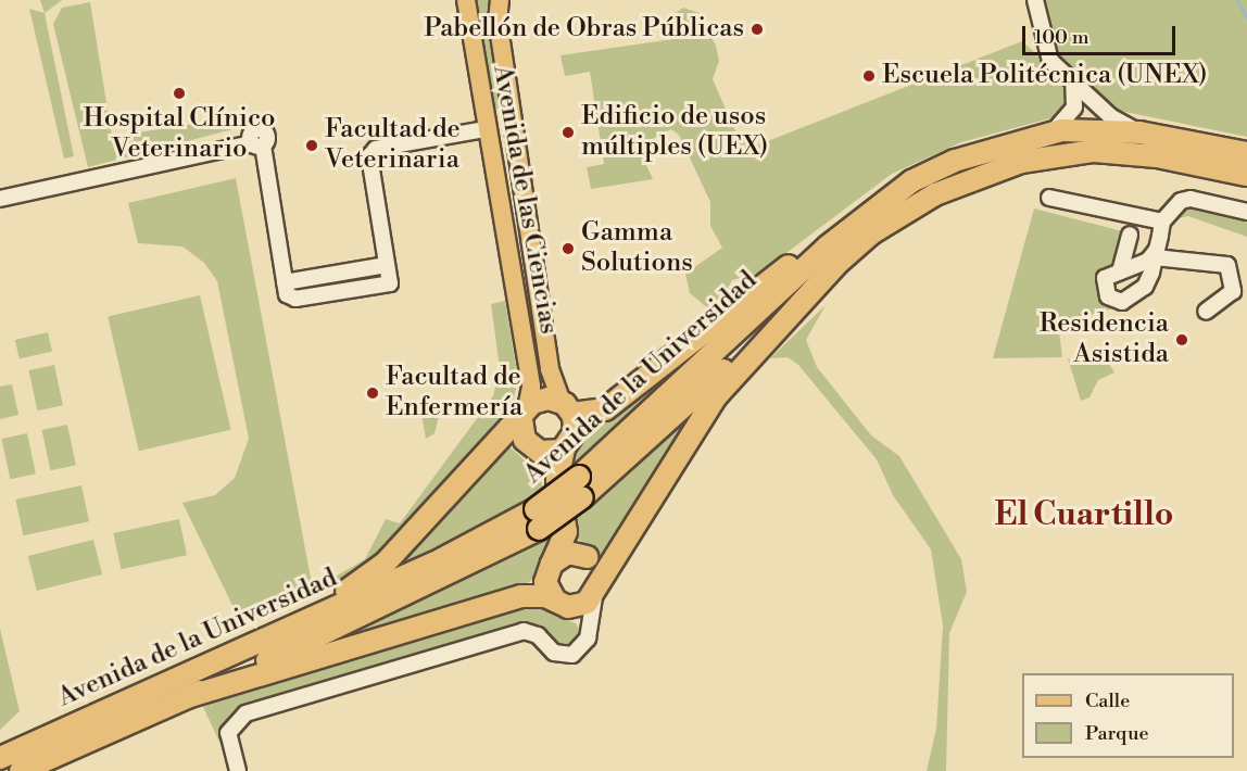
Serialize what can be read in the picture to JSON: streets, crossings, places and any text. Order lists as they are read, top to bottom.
{
  "streets": {
    "highway": ["Avenida de la Universidad"],
    "main road": ["Avenida de las Ciencias"]
  },
  "districts": ["El Cuartillo"],
  "places": [
    "Pabellón de Obras Públicas",
    "Escuela Politécnica (UNEX)",
    "Hospital Clínico Veterinario",
    "Edificio de usos múltiples (UEX)",
    "Facultad de Veterinaria",
    "Gamma Solutions",
    "Residencia Asistida",
    "Facultad de Enfermería"
  ],
  "legend": ["Calle", "Parque"],
  "scale_bar": "100 m"
}
